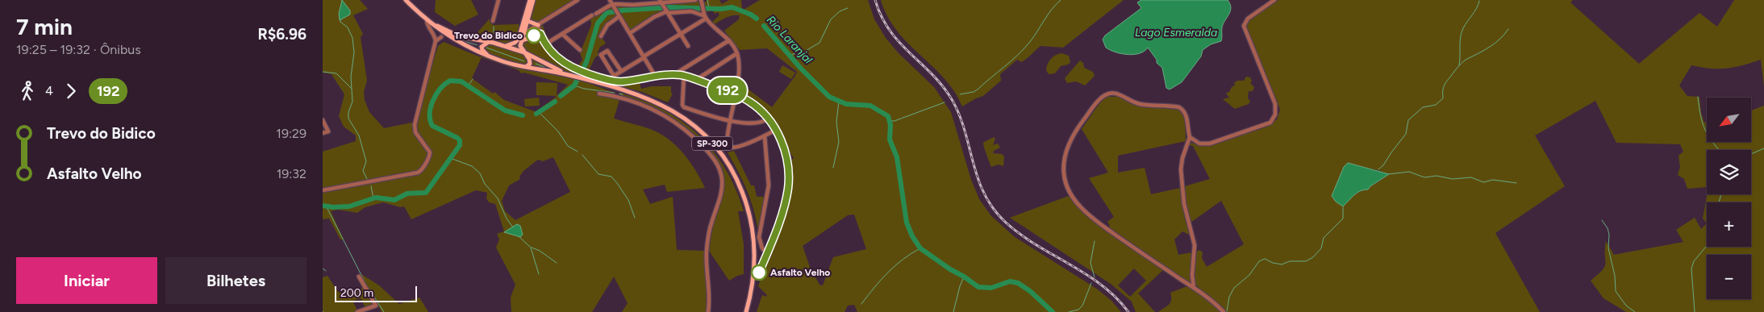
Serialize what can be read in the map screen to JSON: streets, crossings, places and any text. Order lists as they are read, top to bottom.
{
  "streets": {
    "main road": ["SP-300"]
  },
  "water": ["Lago Esmeralda", "Rio Laranjal"],
  "places": ["Trevo do Bidico", "Asfalto Velho"],
  "lines": ["bus line 192"],
  "scale_bar": "200 m",
  "north": "bottom left",
  "page": {
    "heading": ["7 min", "19:25 – 19:32 · Ônibus", "R$6.96"],
    "on_map": "192",
    "legs": ["4", "192"],
    "map_buttons": ["+", "−"],
    "list": [
      {
        "name": "Trevo do Bidico",
        "value": "19:29"
      },
      {
        "name": "Asfalto Velho",
        "value": "19:32"
      }
    ],
    "buttons": ["Iniciar", "Bilhetes"],
    "scale": "200 m"
  }
}
